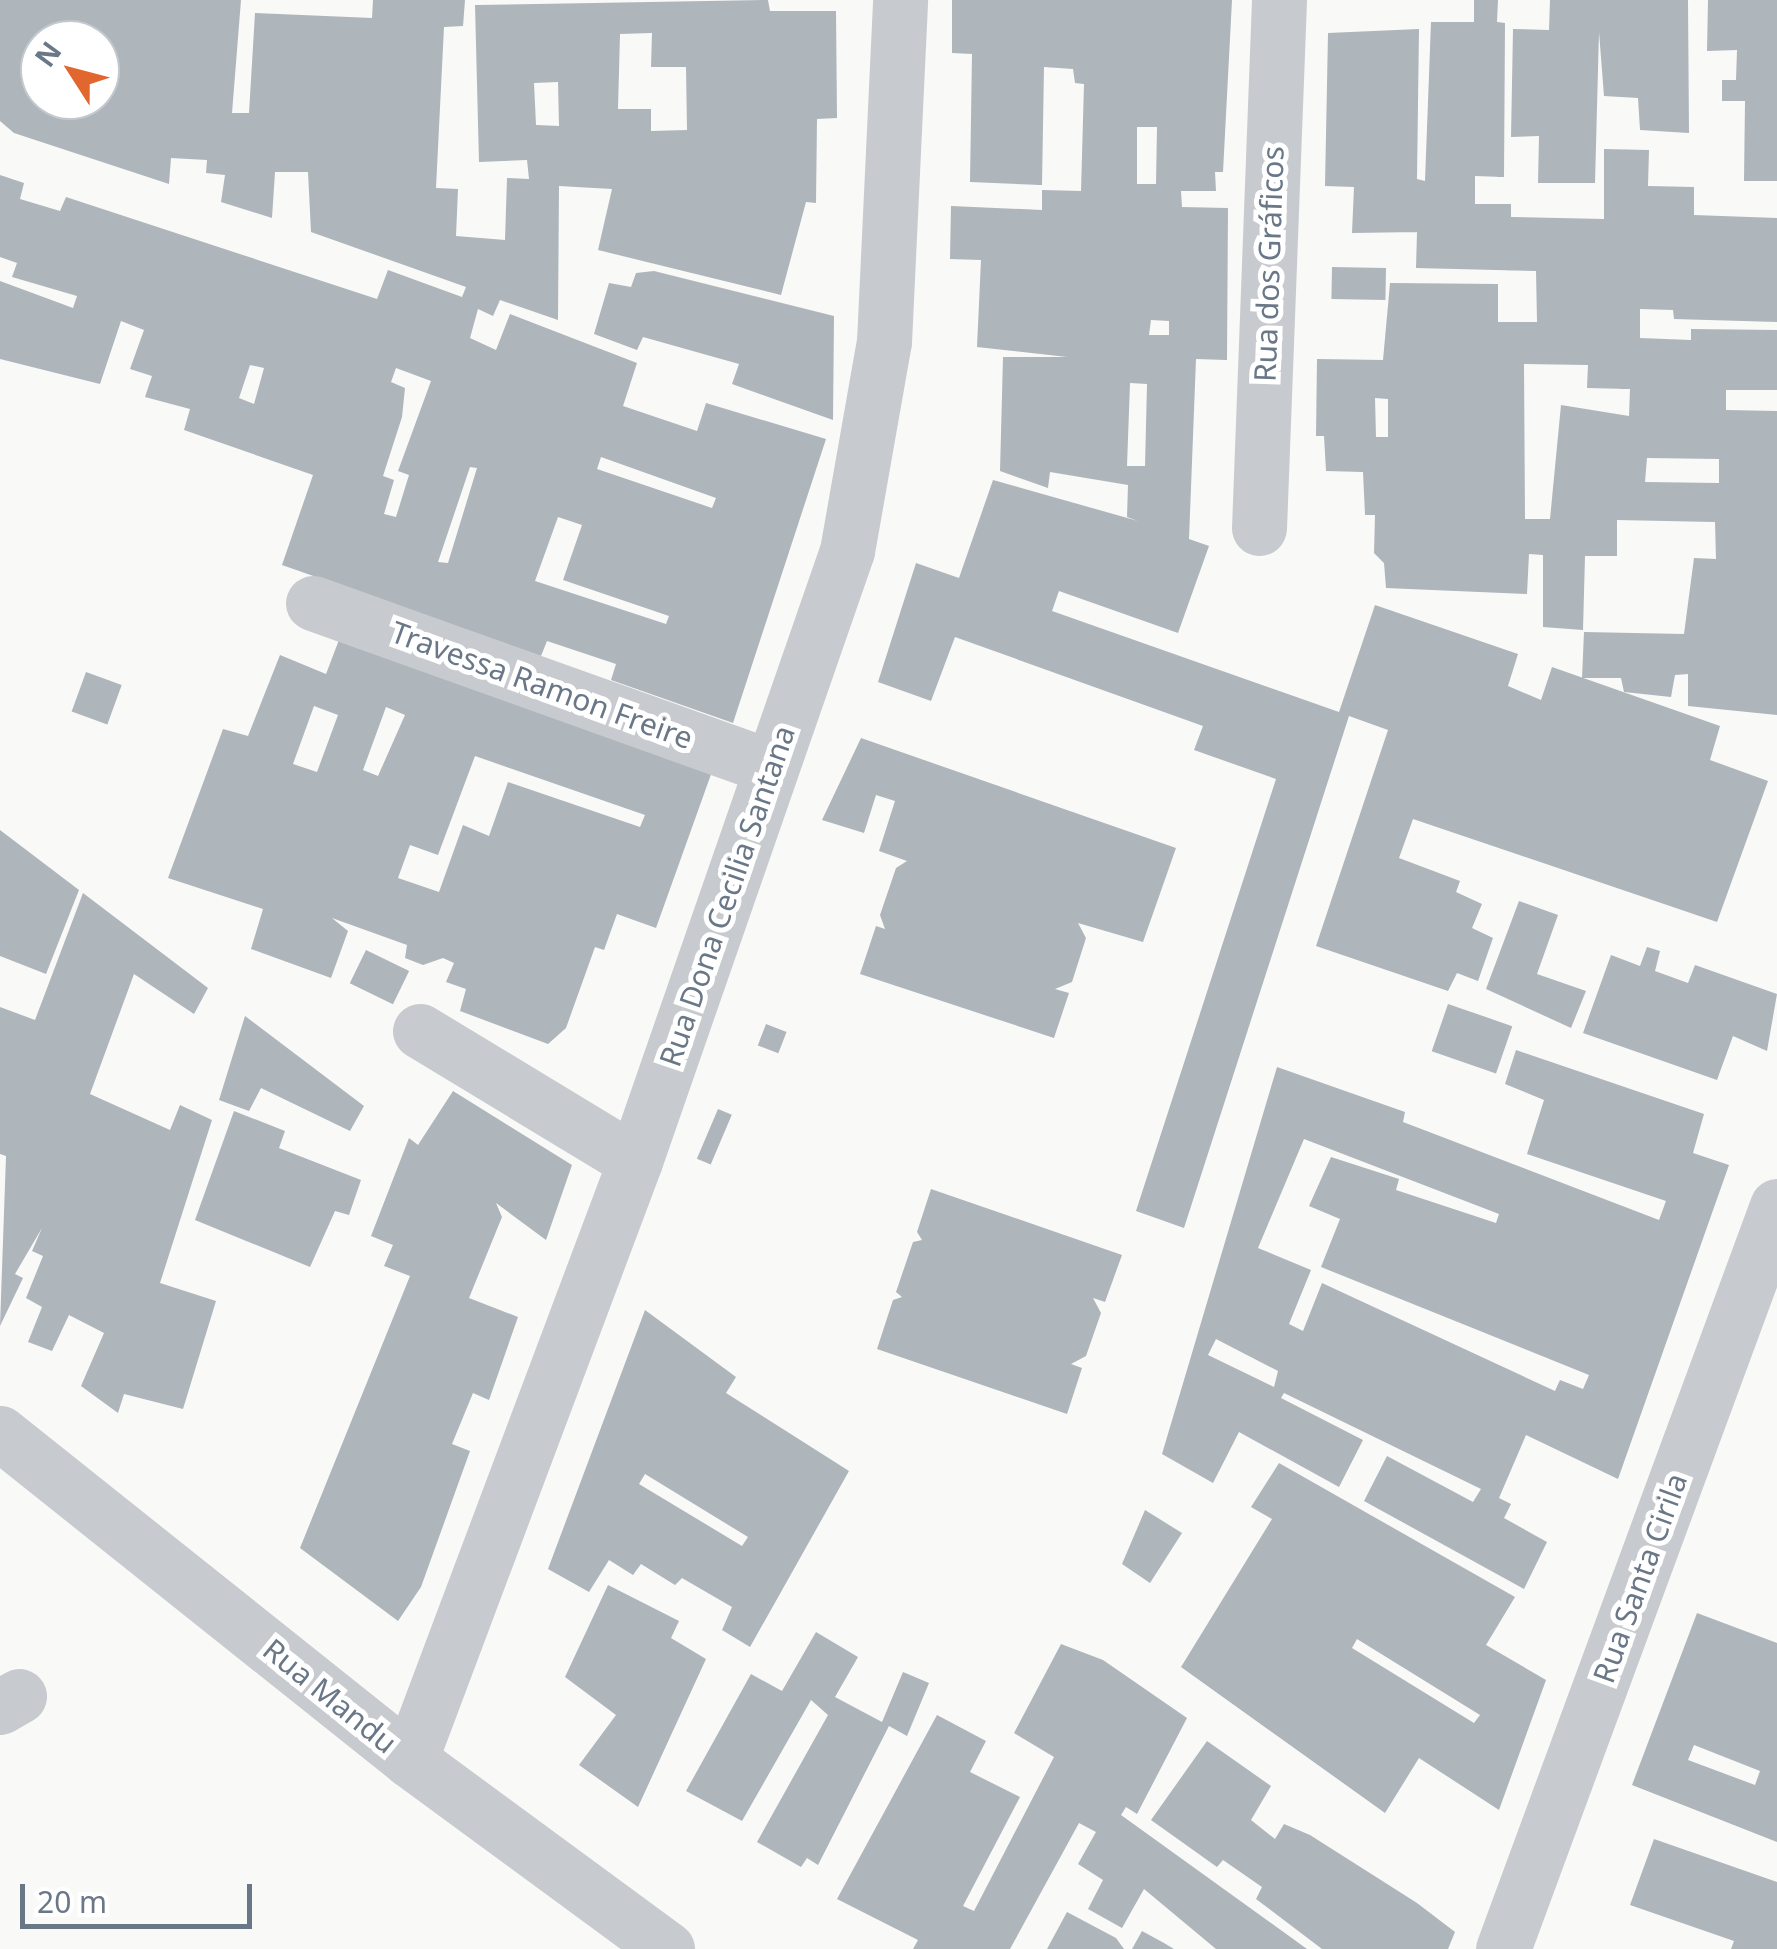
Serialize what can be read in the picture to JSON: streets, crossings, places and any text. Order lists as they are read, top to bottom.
{
  "streets": {
    "street": [
      "Rua dos Gráficos",
      "Travessa Ramon Freire",
      "Rua Dona Cecilia Santana",
      "Rua Santa Cirila",
      "Rua Mandu"
    ]
  },
  "crossings": [
    ["Travessa Ramon Freire", "Rua Dona Cecilia Santana"],
    ["Rua Dona Cecilia Santana", "Rua Mandu"]
  ],
  "scale_bar": "20 m",
  "north": "top left"
}
